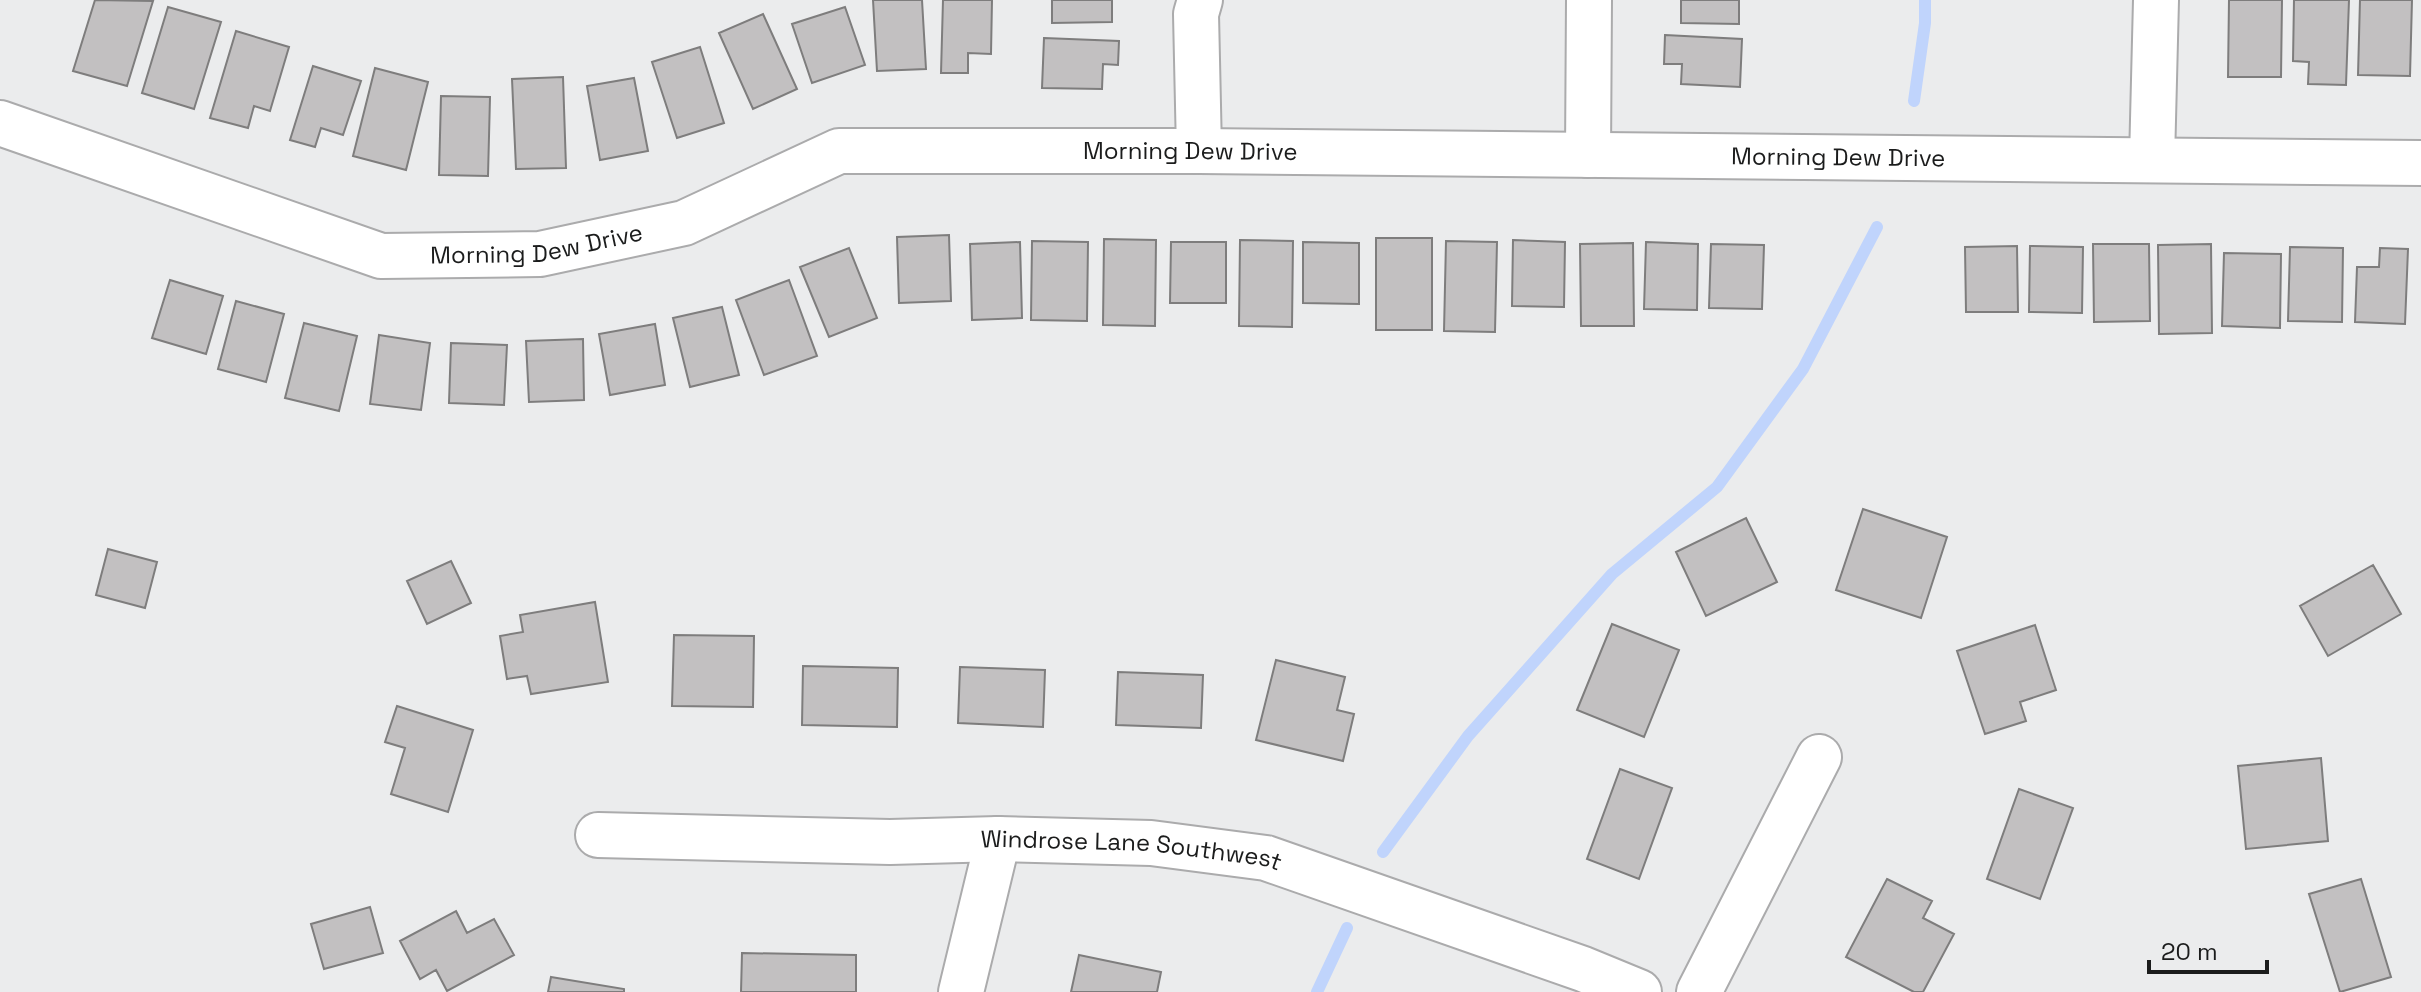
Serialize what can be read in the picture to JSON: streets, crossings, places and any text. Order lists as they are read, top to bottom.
{
  "streets": {
    "street": ["Morning Dew Drive", "Windrose Lane Southwest"]
  },
  "scale_bar": "20 m"
}
